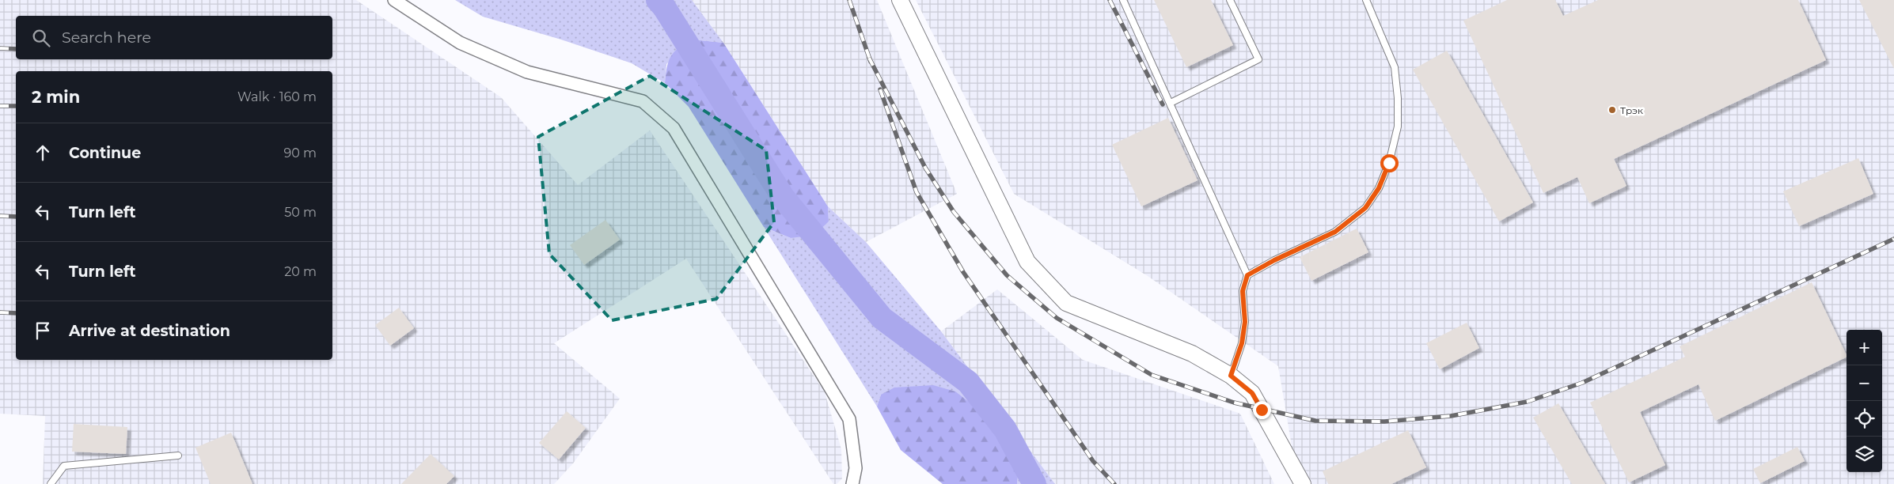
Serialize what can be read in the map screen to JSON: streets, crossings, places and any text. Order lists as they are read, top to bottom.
{
  "places": ["Трэк"],
  "page": {
    "search": "Search here",
    "heading": ["2 min", "Walk · 160 m"],
    "list": [
      ["Continue", "90 m"],
      ["Turn left", "50 m"],
      ["Turn left", "20 m"],
      "Arrive at destination"
    ],
    "map_buttons": ["+", "−"]
  }
}
